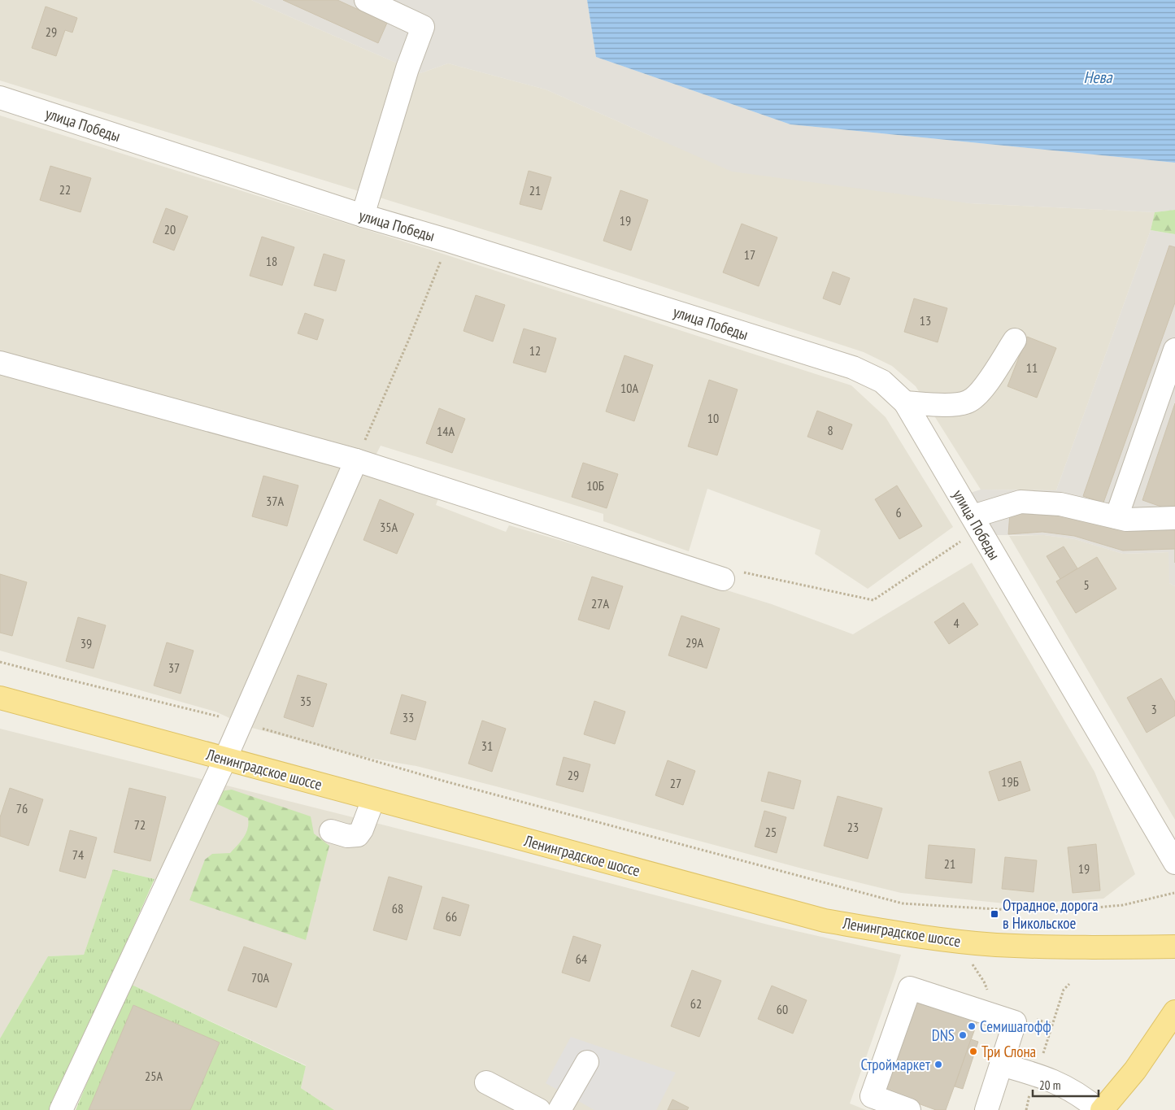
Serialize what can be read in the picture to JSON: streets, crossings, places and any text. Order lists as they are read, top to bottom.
{
  "streets": {
    "main road": ["Ленинградское шоссе"],
    "street": ["улица Победы"]
  },
  "water": ["Нева"],
  "places": {
    "transit": ["Отрадное, дорога в Никольское"],
    "other": [
      "Семишагофф",
      "DNS",
      "Три Слона",
      "Строймаркет"
    ]
  },
  "house_numbers": [
    "29",
    "22",
    "21",
    "19",
    "20",
    "17",
    "18",
    "13",
    "12",
    "11",
    "10А",
    "10",
    "8",
    "14А",
    "10Б",
    "37А",
    "6",
    "35А",
    "5",
    "27А",
    "4",
    "29А",
    "39",
    "37",
    "35",
    "3",
    "33",
    "31",
    "29",
    "19Б",
    "27",
    "76",
    "72",
    "23",
    "25",
    "74",
    "21",
    "19",
    "68",
    "66",
    "64",
    "70А",
    "62",
    "60",
    "25А"
  ],
  "scale_bar": "20 m"
}
